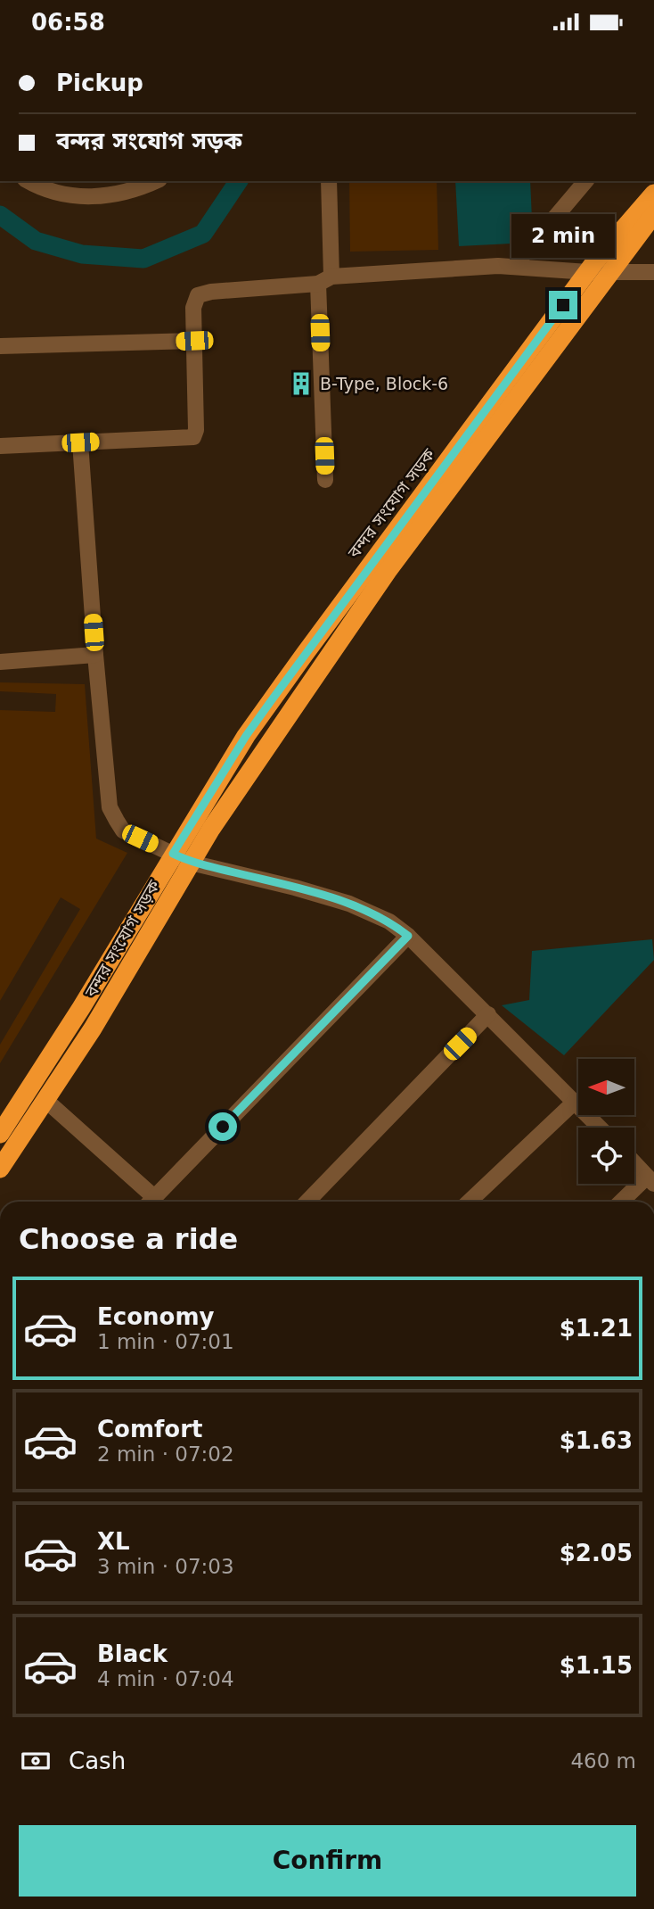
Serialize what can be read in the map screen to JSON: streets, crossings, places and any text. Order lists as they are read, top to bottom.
{
  "streets": {
    "highway": ["বন্দর সংযোগ সড়ক"]
  },
  "places": {
    "building": ["B-Type, Block-6"]
  },
  "north": "left",
  "page": {
    "status": "06:58",
    "banner": ["Pickup", "বন্দর সংযোগ সড়ক"],
    "bubble": "2 min",
    "heading": "Choose a ride",
    "list": [
      {
        "name": "Economy",
        "note": "1 min · 07:01",
        "value": "$1.21"
      },
      {
        "name": "Comfort",
        "note": "2 min · 07:02",
        "value": "$1.63"
      },
      {
        "name": "XL",
        "note": "3 min · 07:03",
        "value": "$2.05"
      },
      {
        "name": "Black",
        "note": "4 min · 07:04",
        "value": "$1.15"
      }
    ],
    "pay": ["Cash", "460 m"],
    "buttons": "Confirm"
  }
}
